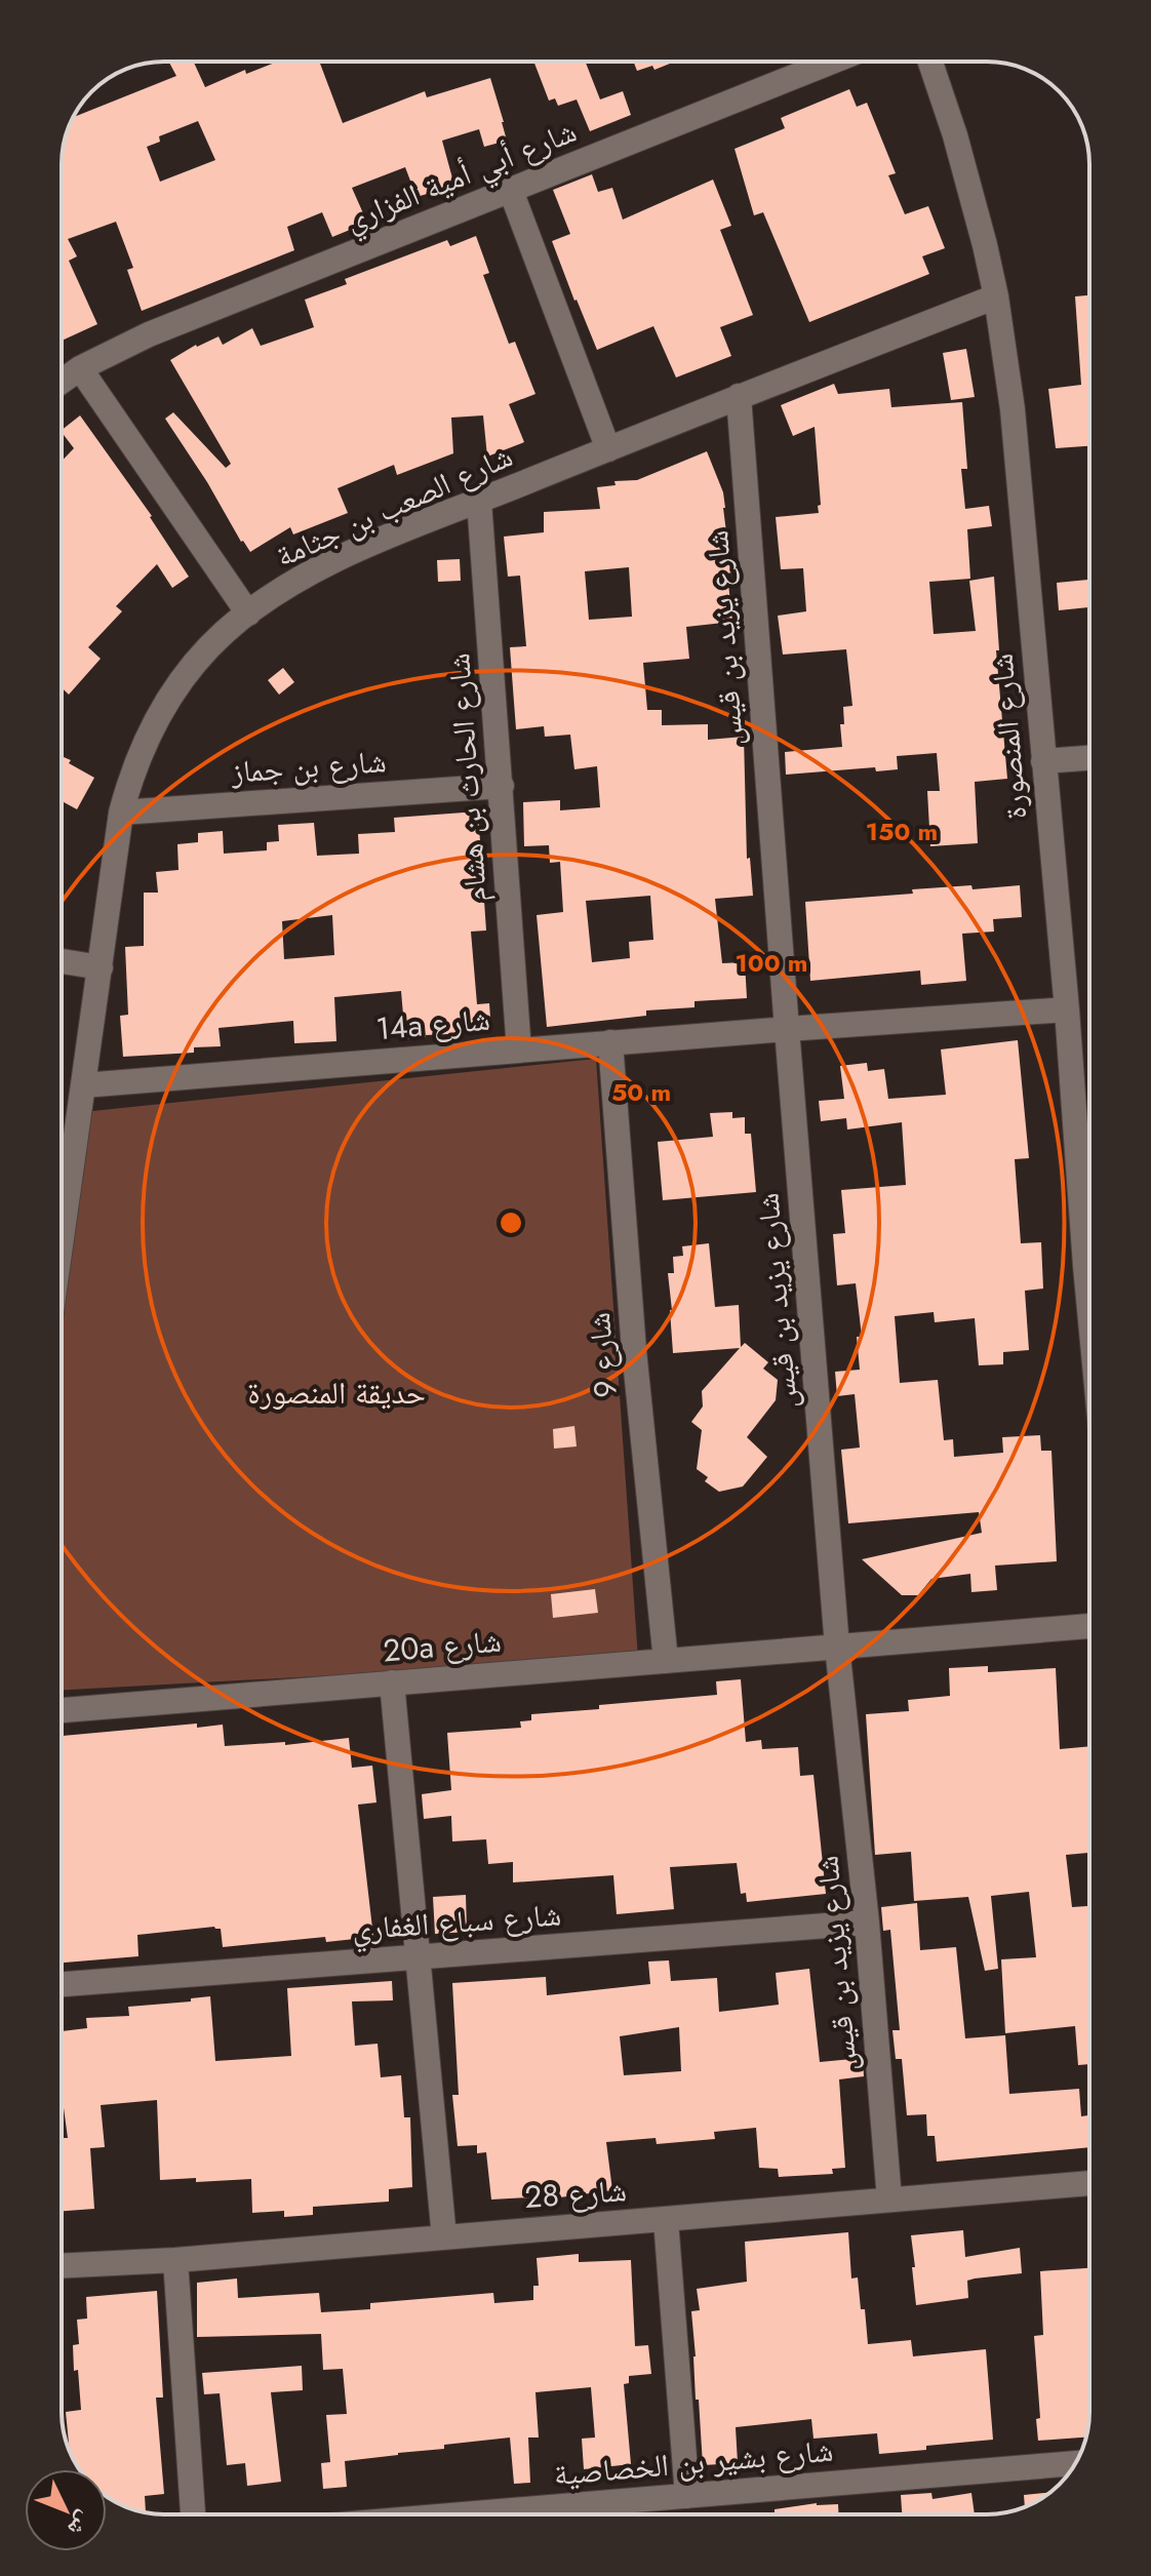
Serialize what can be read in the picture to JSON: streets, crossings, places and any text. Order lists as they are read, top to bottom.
{
  "streets": {
    "street": [
      "شارع أبي أمية الفزاري",
      "شارع الصعب بن جثامة",
      "شارع يزيد بن قيس",
      "شارع المنصورة",
      "شارع بن جماز",
      "شارع الحارث بن هشام",
      "14a شارع",
      "شارع 9",
      "20a شارع",
      "شارع سباع الغفاري",
      "شارع 28",
      "شارع بشير بن الخصاصية"
    ]
  },
  "crossings": [
    ["شارع الصعب بن جثامة", "شارع يزيد بن قيس"],
    ["شارع الصعب بن جثامة", "شارع المنصورة"],
    ["شارع الصعب بن جثامة", "شارع بن جماز"],
    ["شارع الصعب بن جثامة", "شارع الحارث بن هشام"],
    ["شارع الصعب بن جثامة", "14a شارع"],
    ["شارع يزيد بن قيس", "14a شارع"],
    ["شارع يزيد بن قيس", "20a شارع"],
    ["شارع يزيد بن قيس", "شارع سباع الغفاري"],
    ["شارع يزيد بن قيس", "شارع 28"],
    ["شارع المنصورة", "14a شارع"],
    ["شارع بن جماز", "شارع الحارث بن هشام"],
    ["شارع الحارث بن هشام", "14a شارع"],
    ["14a شارع", "شارع 9"],
    ["شارع 9", "20a شارع"]
  ],
  "parks": ["حديقة المنصورة"],
  "north": "bottom right",
  "rings": ["150 m", "100 m", "50 m"]
}
